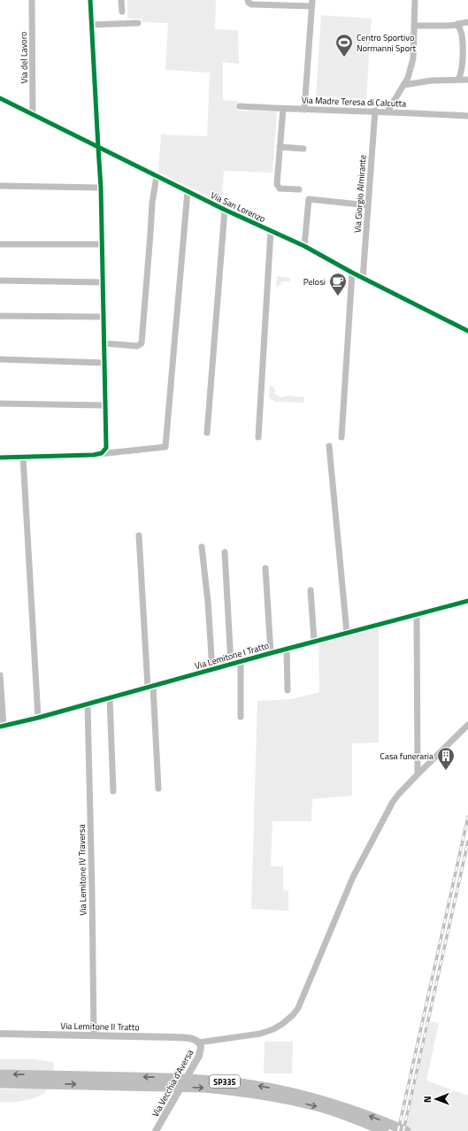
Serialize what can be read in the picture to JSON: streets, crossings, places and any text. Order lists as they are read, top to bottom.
{
  "streets": {
    "highway": ["SP335"],
    "street": [
      "Via del Lavoro",
      "Via Madre Teresa di Calcutta",
      "Via Giorgio Almirante",
      "Via San Lorenzo",
      "Via Lemitone I Tratto",
      "Via Lemitone IV Traversa",
      "Via Lemitone II Tratto",
      "Via Vecchia d'Aversa"
    ]
  },
  "crossings": [
    ["Via del Lavoro", "Via San Lorenzo"],
    ["Via Madre Teresa di Calcutta", "Via Giorgio Almirante"],
    ["Via Giorgio Almirante", "Via San Lorenzo"],
    ["Via Lemitone I Tratto", "Via Lemitone IV Traversa"],
    ["Via Lemitone IV Traversa", "Via Lemitone II Tratto"],
    ["Via Lemitone II Tratto", "Via Vecchia d'Aversa"]
  ],
  "places": {
    "sports": ["Centro Sportivo Normanni Sport"],
    "cafe": ["Pelosi"],
    "building": ["Casa funeraria"]
  },
  "north": "left"
}
